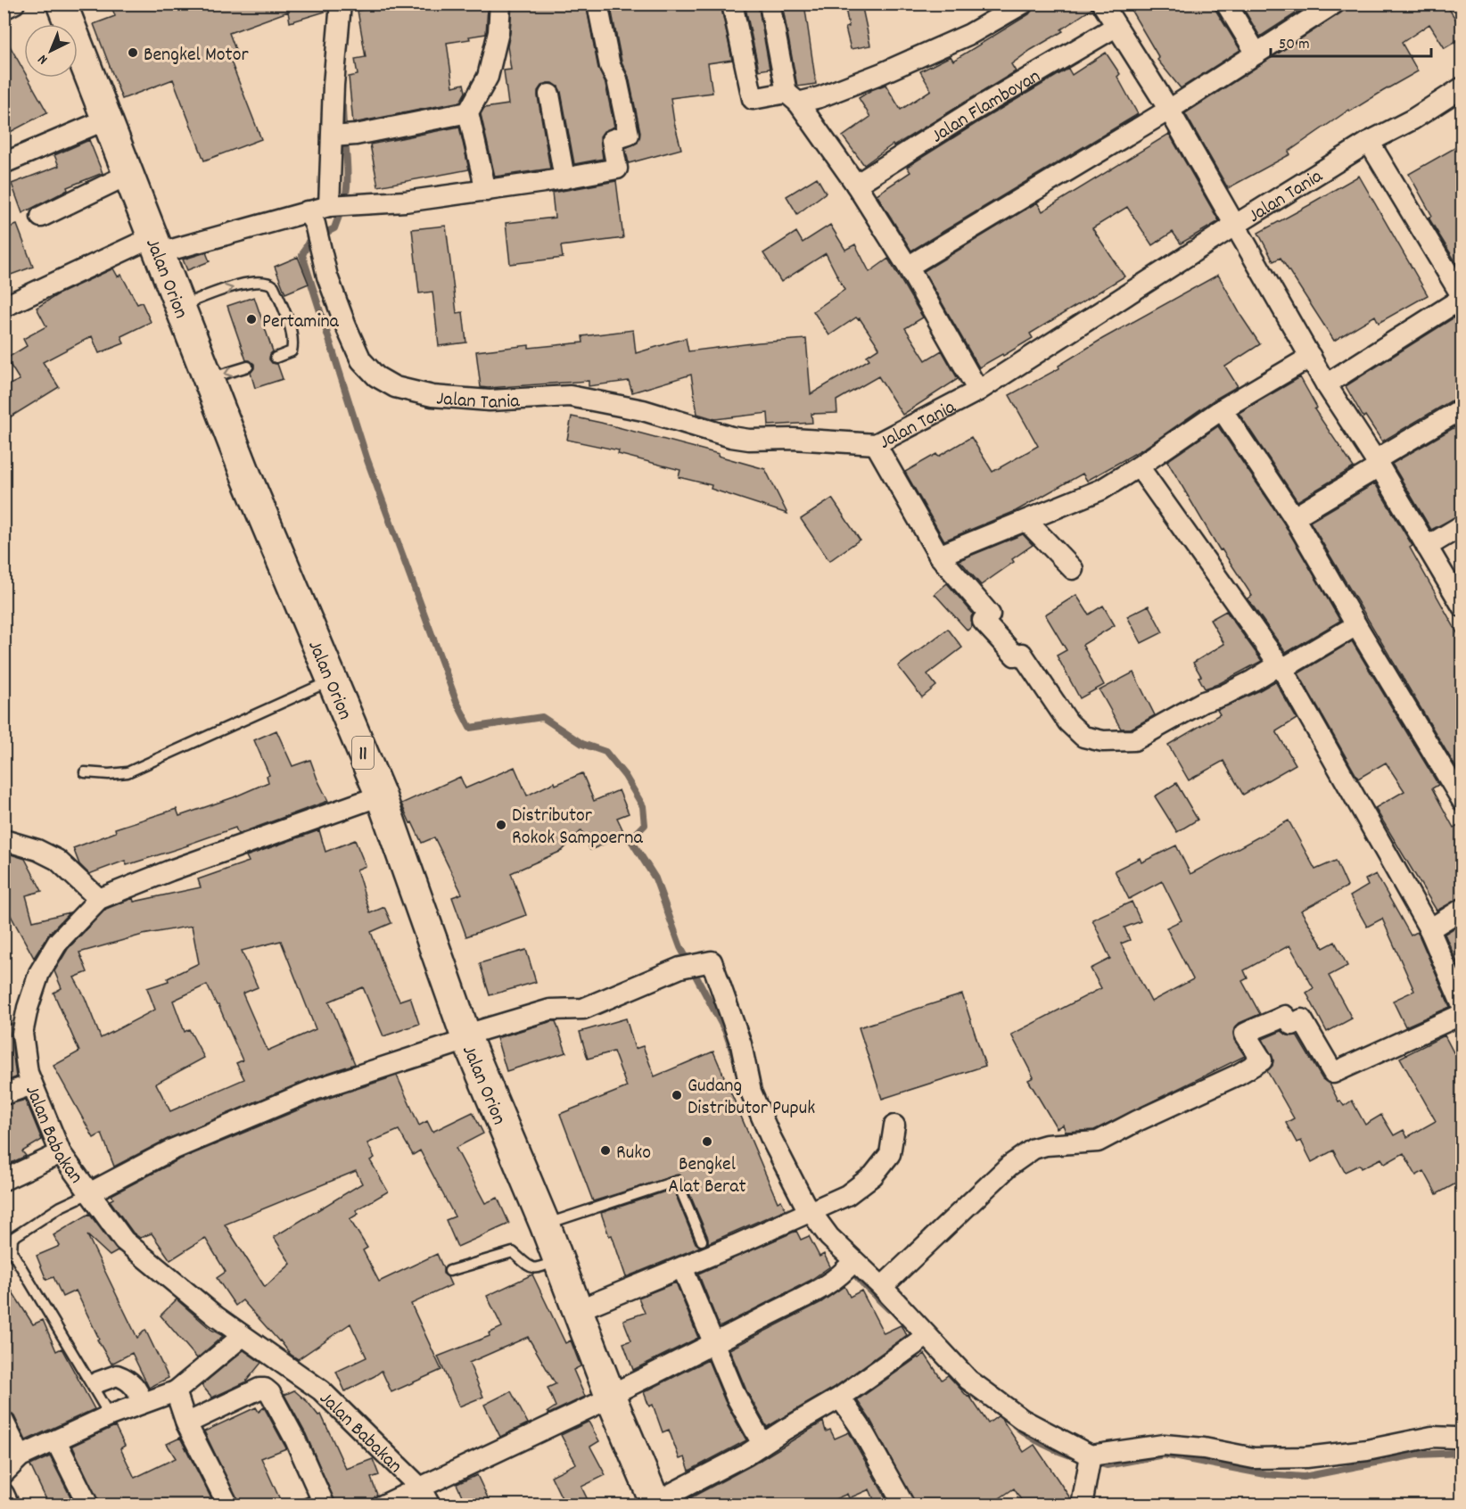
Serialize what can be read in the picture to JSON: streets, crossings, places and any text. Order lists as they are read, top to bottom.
{
  "streets": {
    "highway": ["Jalan Orion", "11"],
    "street": ["Jalan Flamboyan", "Jalan Tania", "Jalan Babakan"]
  },
  "crossings": [
    ["Jalan Orion", "Jalan Babakan"]
  ],
  "places": [
    "Bengkel Motor",
    "Pertamina",
    "Distributor Rokok Sampoerna",
    "Gudang Distributor Pupuk",
    "Bengkel Alat Berat",
    "Ruko"
  ],
  "scale_bar": "50 m",
  "north": "bottom left"
}
